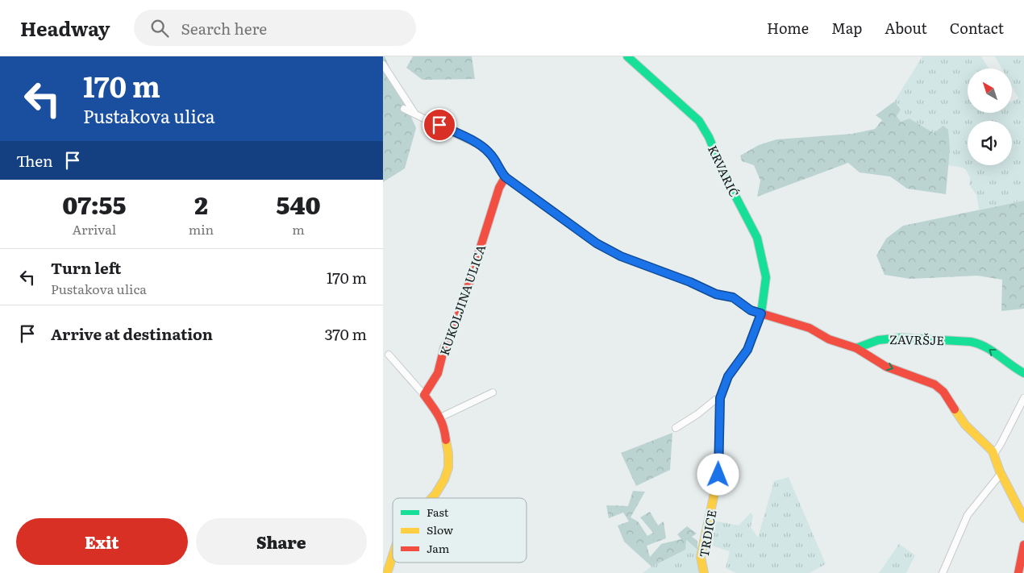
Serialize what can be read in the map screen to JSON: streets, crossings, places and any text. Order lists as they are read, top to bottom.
{
  "streets": {
    "street": [
      "KRVARIĆ",
      "KUKOLJINA ULICA",
      "ZAVRŠJE",
      "TRDICE"
    ]
  },
  "crossings": [
    ["KRVARIĆ", "TRDICE"]
  ],
  "one_way": ["ZAVRŠJE"],
  "legend": ["Fast", "Slow", "Jam"],
  "north": "top left",
  "page": {
    "header": "Headway",
    "search": "Search here",
    "nav": [
      "Home",
      "Map",
      "About",
      "Contact"
    ],
    "turn": ["170 m", "Pustakova ulica"],
    "then": "Then",
    "eta": [
      "07:55",
      "Arrival",
      "2",
      "min",
      "540",
      "m"
    ],
    "list": [
      {
        "name": "Turn left",
        "note": "Pustakova ulica",
        "value": "170 m"
      },
      {
        "name": "Arrive at destination",
        "value": "370 m"
      }
    ],
    "buttons": ["Exit", "Share"]
  }
}
